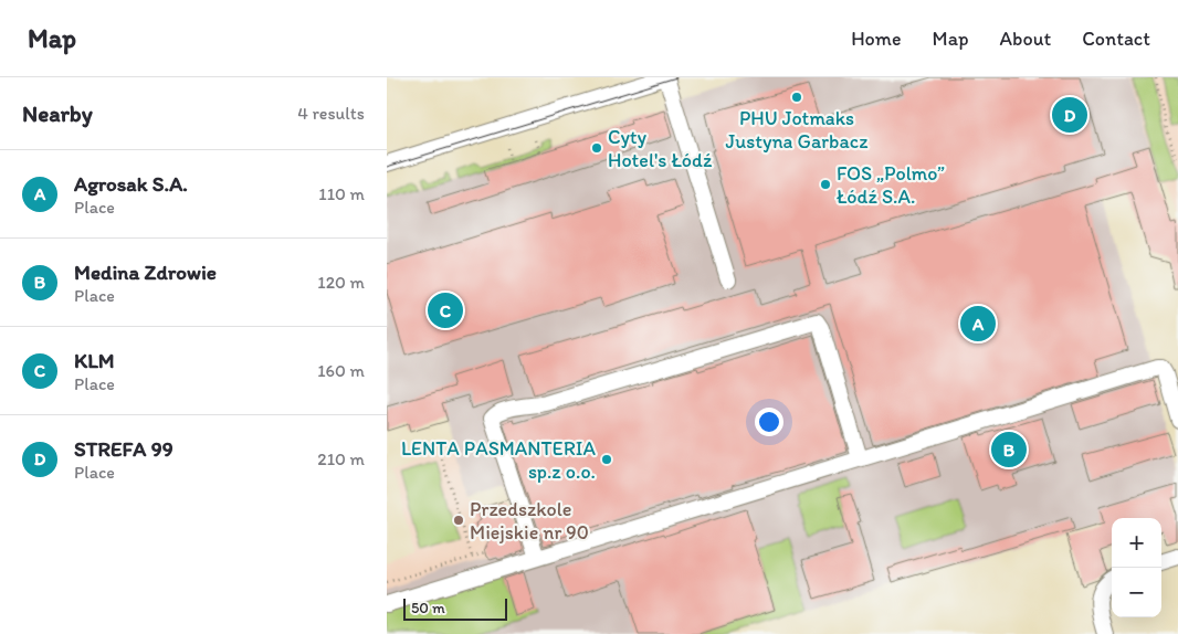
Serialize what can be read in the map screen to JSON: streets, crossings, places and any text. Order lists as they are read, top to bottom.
{
  "places": [
    "PHU Jotmaks Justyna Garbacz",
    "Cyty Hotel's Łódź",
    "FOS „Polmo” Łódź S.A.",
    "LENTA PASMANTERIA sp.z o.o.",
    "Przedszkole Miejskie nr 90"
  ],
  "scale_bar": "50 m",
  "page": {
    "header": "Map",
    "nav": [
      "Home",
      "Map",
      "About",
      "Contact"
    ],
    "heading": ["Nearby", "4 results"],
    "pins": [
      "D",
      "C",
      "A",
      "B"
    ],
    "list": [
      {
        "mark": "A",
        "name": "Agrosak S.A.",
        "note": "Place",
        "value": "110 m"
      },
      {
        "mark": "B",
        "name": "Medina Zdrowie",
        "note": "Place",
        "value": "120 m"
      },
      {
        "mark": "C",
        "name": "KLM",
        "note": "Place",
        "value": "160 m"
      },
      {
        "mark": "D",
        "name": "STREFA 99",
        "note": "Place",
        "value": "210 m"
      }
    ],
    "map_buttons": ["+", "−"],
    "scale": "50 m"
  }
}
